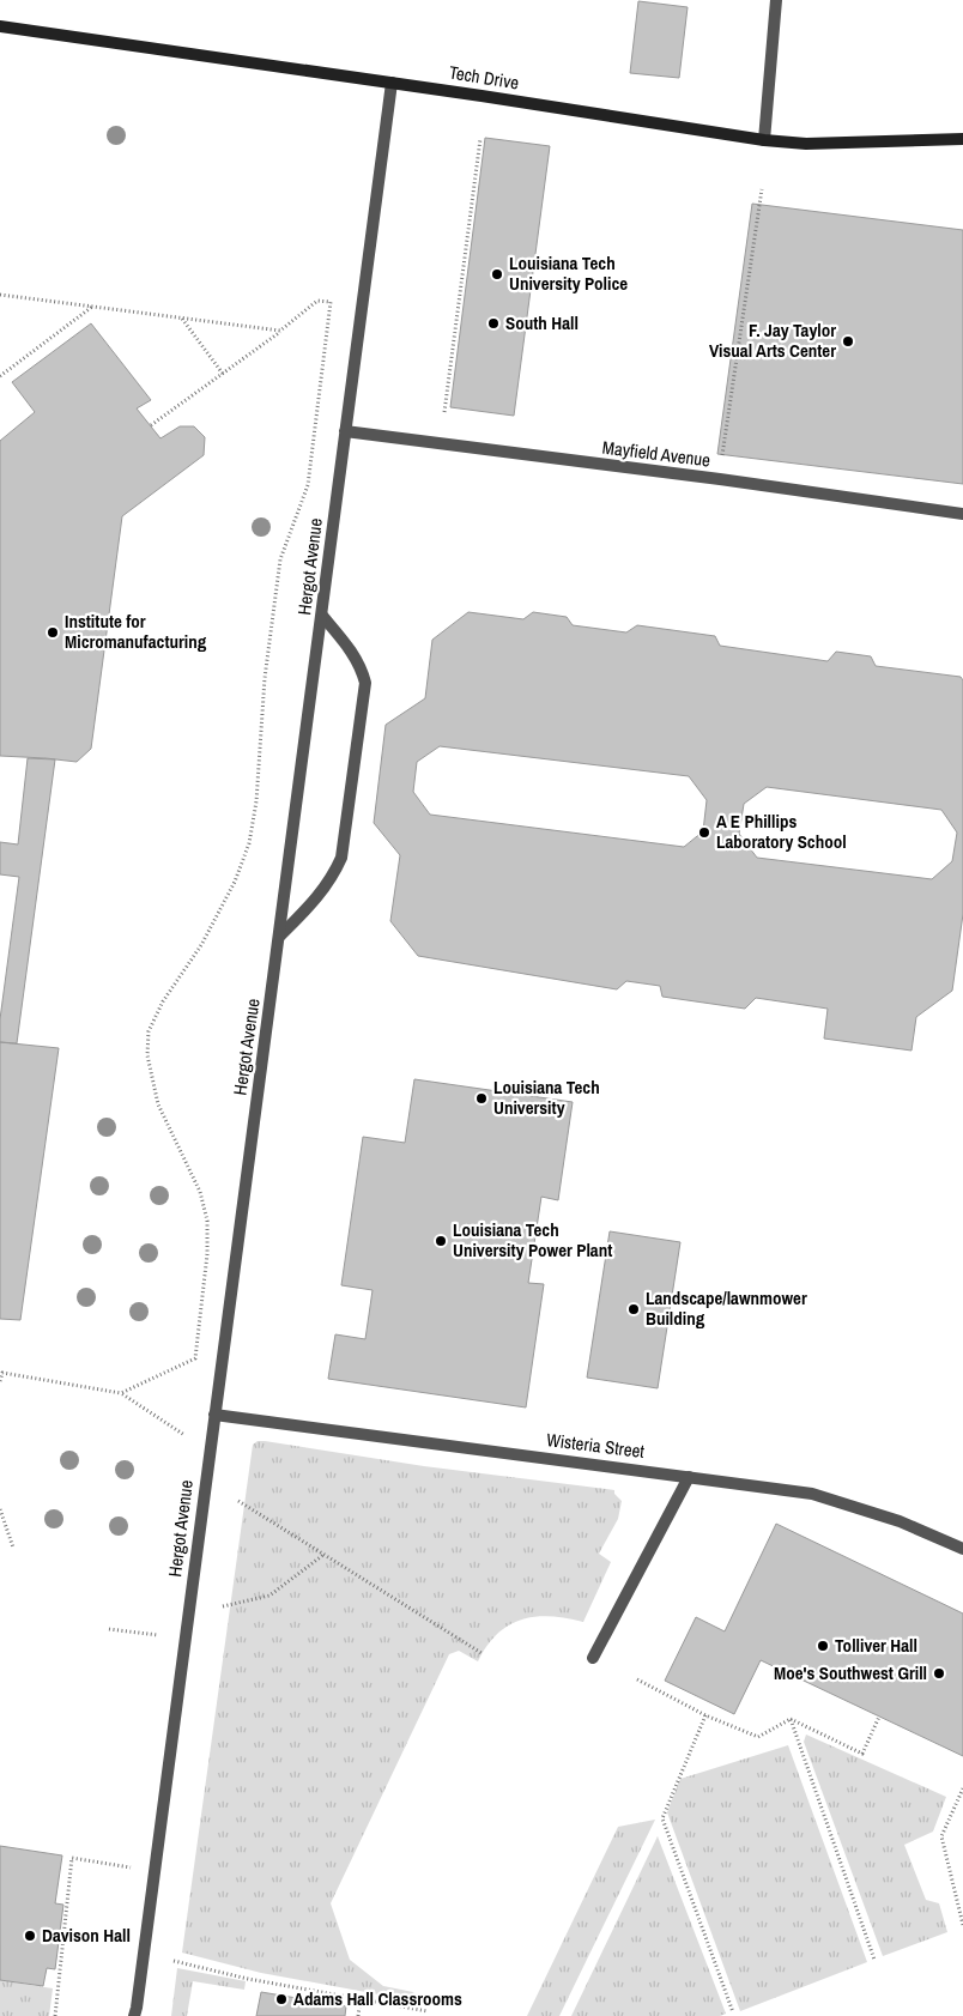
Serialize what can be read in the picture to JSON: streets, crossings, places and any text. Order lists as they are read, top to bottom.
{
  "streets": {
    "main road": ["Tech Drive"],
    "street": ["Mayfield Avenue", "Hergot Avenue", "Wisteria Street"]
  },
  "crossings": [
    ["Tech Drive", "Hergot Avenue"],
    ["Mayfield Avenue", "Hergot Avenue"],
    ["Hergot Avenue", "Wisteria Street"]
  ],
  "places": [
    "Louisiana Tech University Police",
    "South Hall",
    "F. Jay Taylor Visual Arts Center",
    "Institute for Micromanufacturing",
    "A E Phillips Laboratory School",
    "Louisiana Tech University",
    "Louisiana Tech University Power Plant",
    "Landscape/lawnmower Building",
    "Tolliver Hall",
    "Moe's Southwest Grill",
    "Davison Hall",
    "Adams Hall Classrooms"
  ]
}
